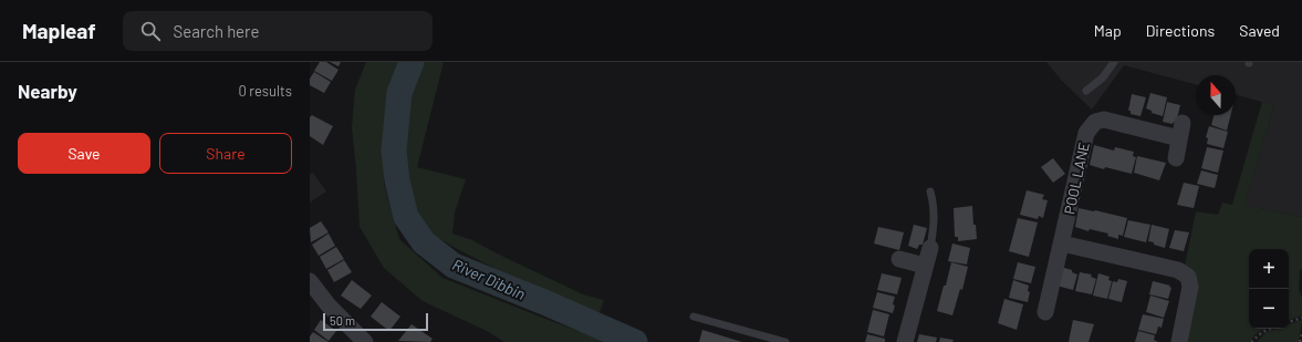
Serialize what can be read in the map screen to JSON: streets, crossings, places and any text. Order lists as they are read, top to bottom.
{
  "streets": {
    "street": ["POOL LANE"]
  },
  "water": ["River Dibbin"],
  "scale_bar": "50 m",
  "north": "top",
  "page": {
    "header": "Mapleaf",
    "search": "Search here",
    "nav": ["Map", "Directions", "Saved"],
    "heading": ["Nearby", "0 results"],
    "buttons": ["Save", "Share"],
    "map_buttons": ["+", "−"],
    "scale": "50 m"
  }
}
